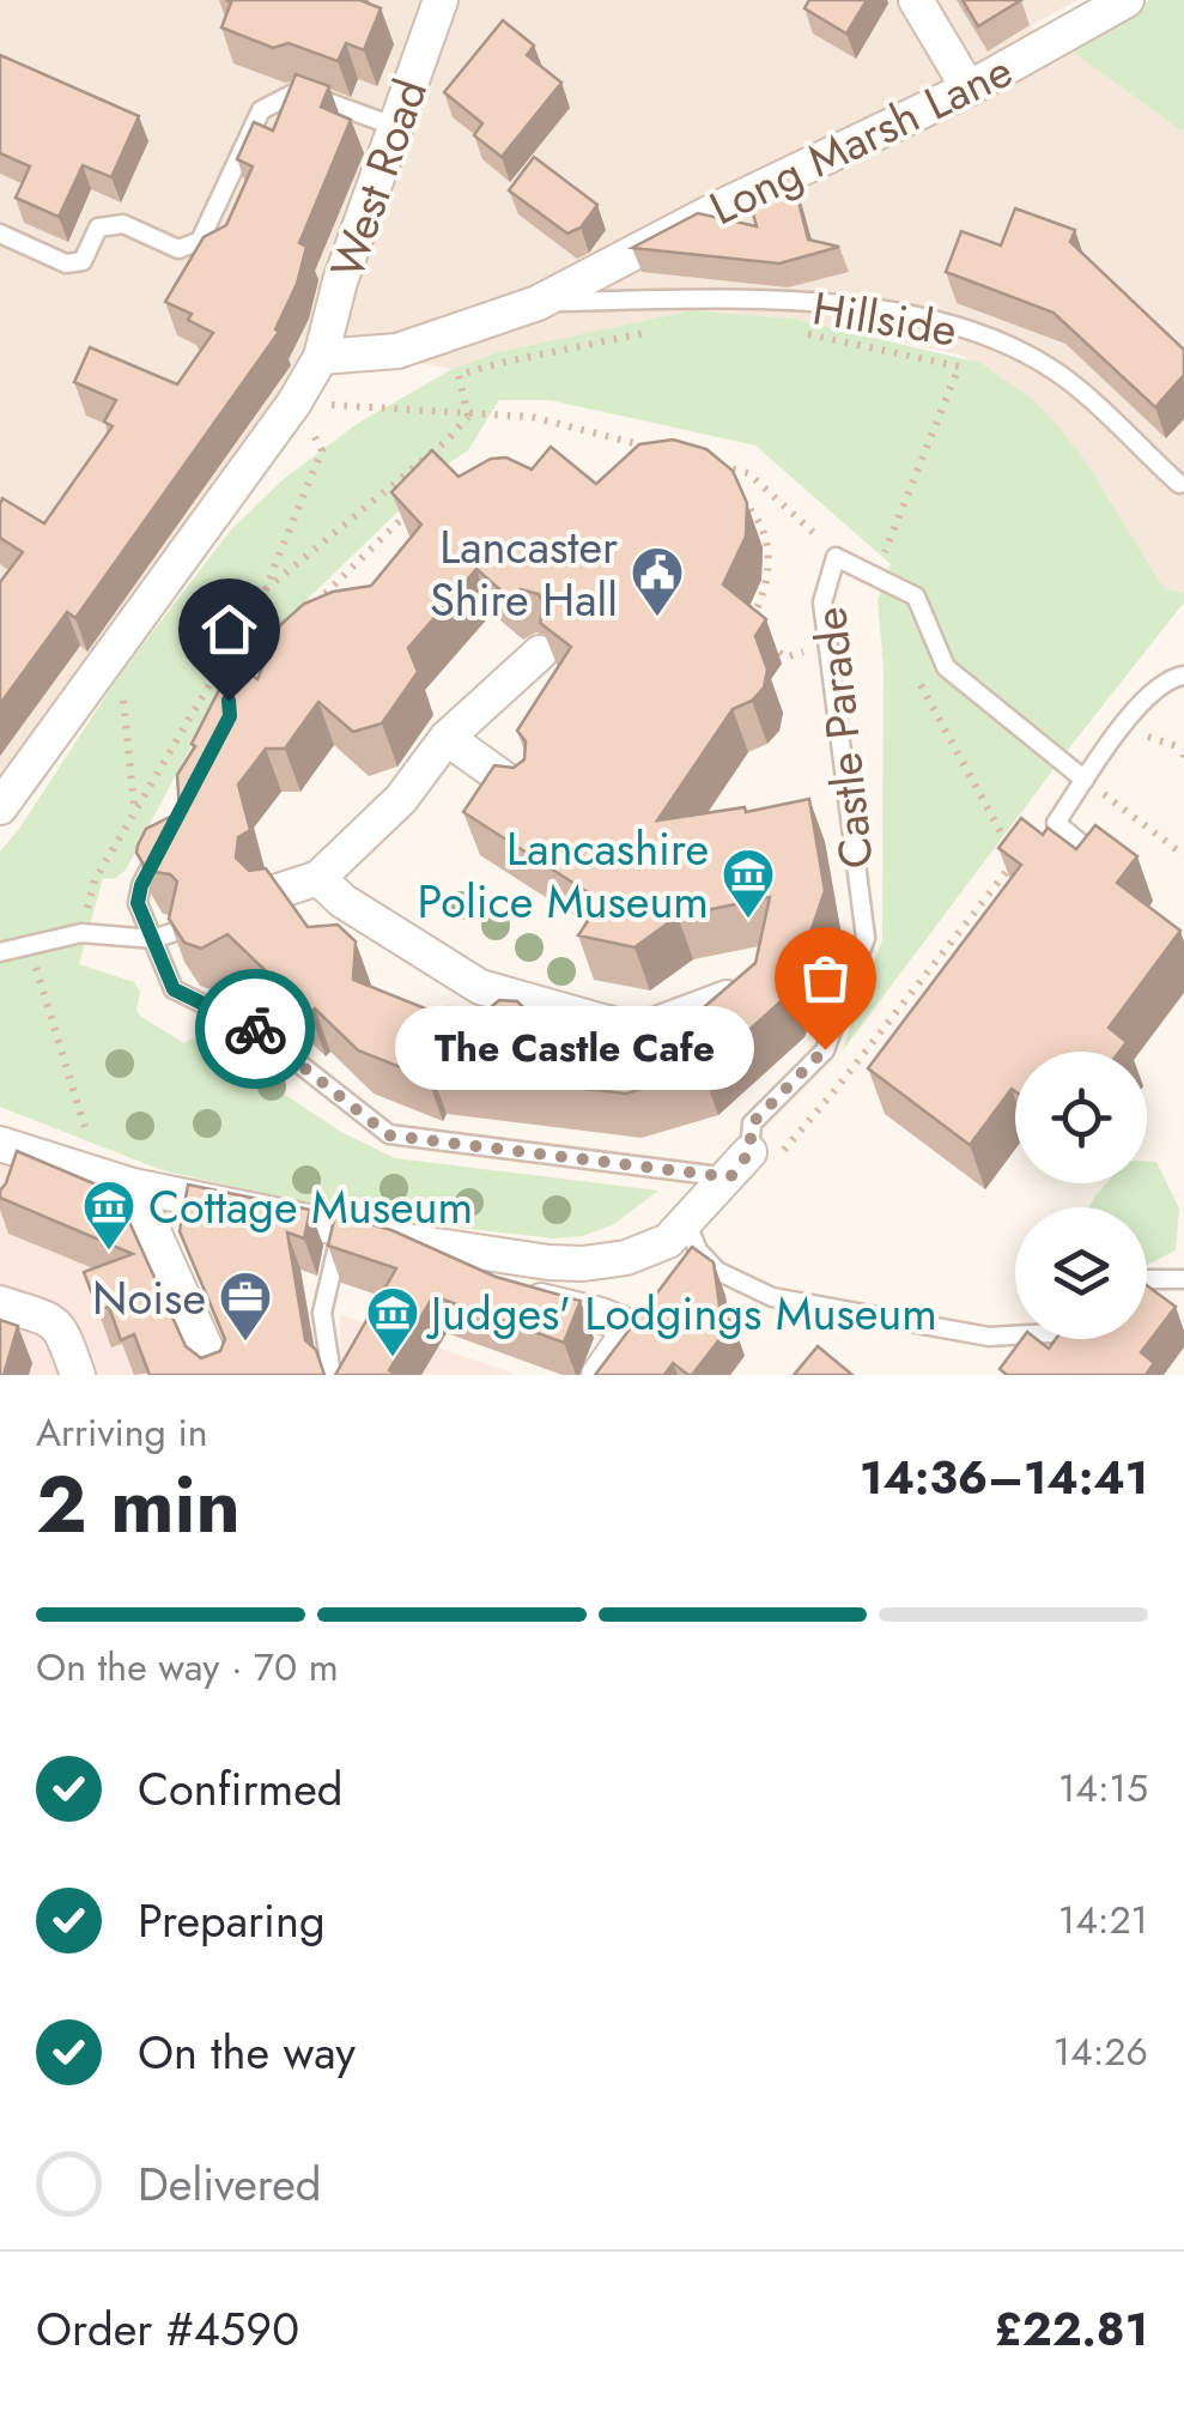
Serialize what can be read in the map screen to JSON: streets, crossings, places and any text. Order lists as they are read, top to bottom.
{
  "streets": {
    "street": ["Long Marsh Lane", "West Road"],
    "lane": ["Hillside", "Castle Parade"]
  },
  "crossings": [
    ["Long Marsh Lane", "West Road"],
    ["Long Marsh Lane", "Hillside"]
  ],
  "places": {
    "public building": ["Lancaster Shire Hall"],
    "museum": ["Lancashire Police Museum", "Cottage Museum", "Judges' Lodgings Museum"],
    "other": ["The Castle Cafe"],
    "office": ["Noise"]
  },
  "page": {
    "bubble": "The Castle Cafe",
    "heading": ["2 min", "Arriving in", "14:36–14:41"],
    "panel": ["Order #4590", "£22.81"],
    "bar": "On the way · 70 m",
    "list": [
      ["Confirmed", "14:15"],
      ["Preparing", "14:21"],
      ["On the way", "14:26"],
      "Delivered"
    ]
  }
}
